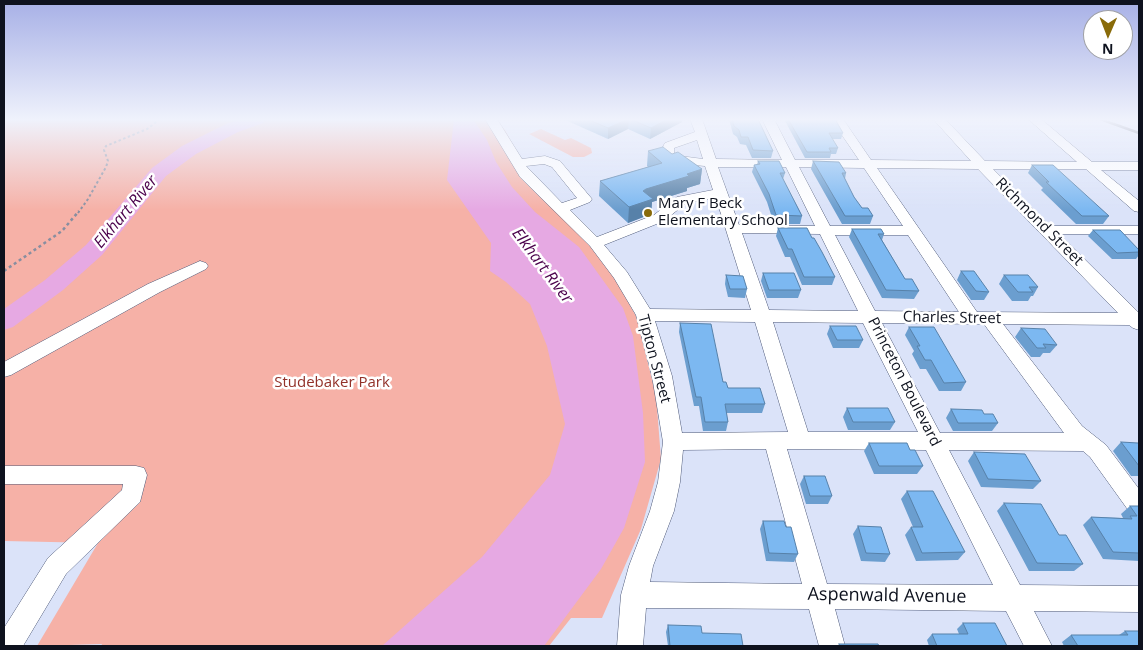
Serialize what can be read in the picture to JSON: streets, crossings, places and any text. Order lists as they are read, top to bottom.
{
  "streets": {
    "street": [
      "Richmond Street",
      "Charles Street",
      "Tipton Street",
      "Princeton Boulevard",
      "Aspenwald Avenue"
    ]
  },
  "crossings": [
    ["Richmond Street", "Charles Street"],
    ["Charles Street", "Tipton Street"],
    ["Charles Street", "Princeton Boulevard"],
    ["Tipton Street", "Aspenwald Avenue"],
    ["Princeton Boulevard", "Aspenwald Avenue"]
  ],
  "water": ["Elkhart River"],
  "parks": ["Studebaker Park"],
  "places": ["Mary F Beck Elementary School"],
  "north": "bottom"
}
